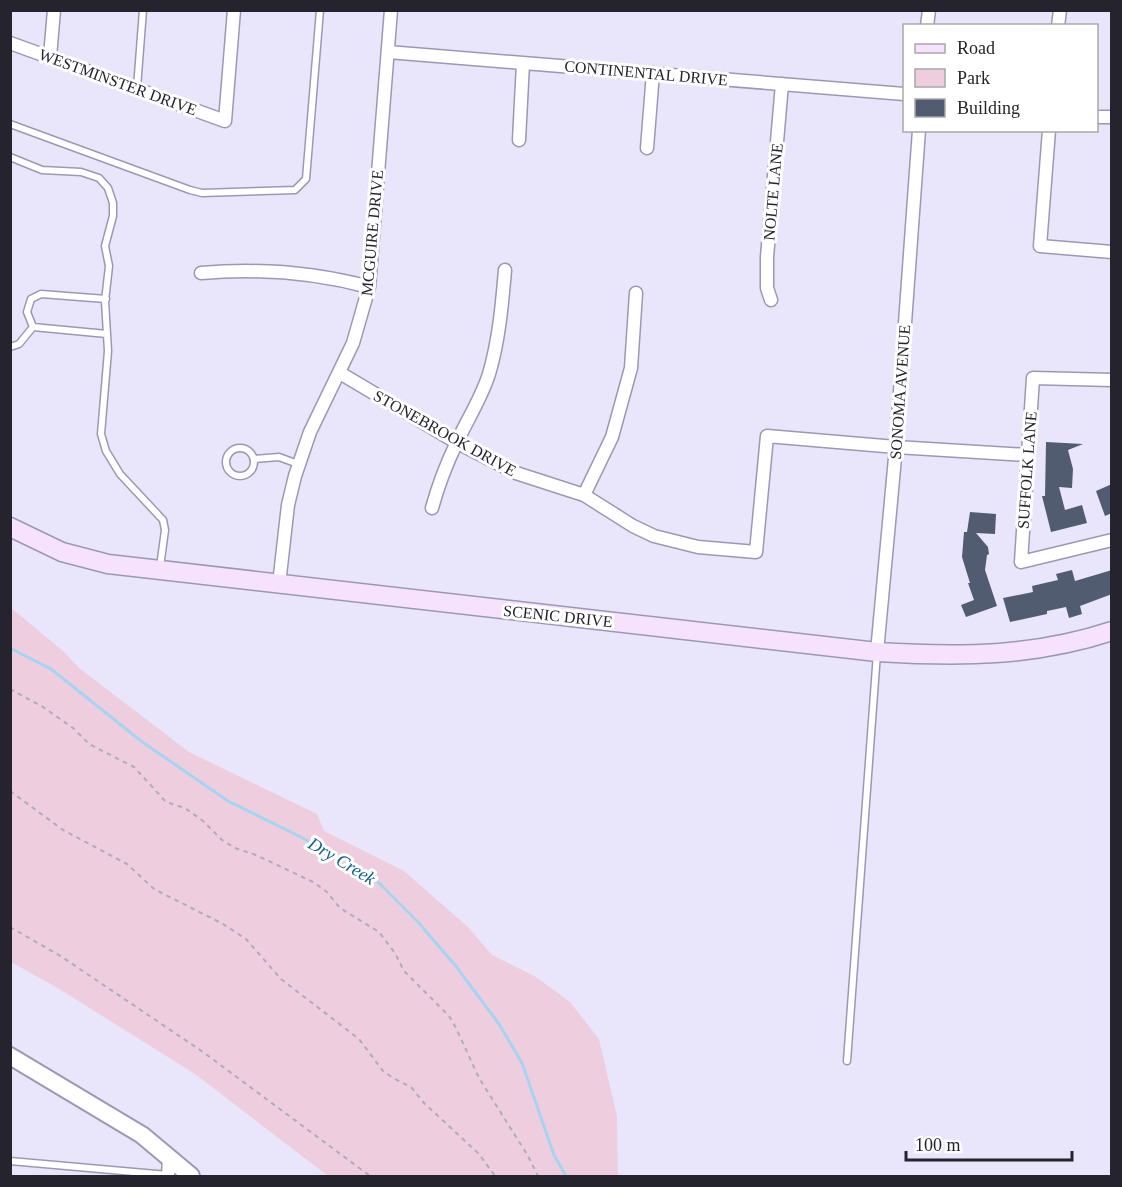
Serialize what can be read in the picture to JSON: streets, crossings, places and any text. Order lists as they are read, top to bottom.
{
  "streets": {
    "main road": ["SCENIC DRIVE"],
    "street": [
      "CONTINENTAL DRIVE",
      "WESTMINSTER DRIVE",
      "NOLTE LANE",
      "MCGUIRE DRIVE",
      "SONOMA AVENUE",
      "STONEBROOK DRIVE",
      "SUFFOLK LANE"
    ]
  },
  "crossings": [
    ["CONTINENTAL DRIVE", "NOLTE LANE"],
    ["CONTINENTAL DRIVE", "MCGUIRE DRIVE"],
    ["MCGUIRE DRIVE", "STONEBROOK DRIVE"],
    ["MCGUIRE DRIVE", "SCENIC DRIVE"],
    ["SONOMA AVENUE", "STONEBROOK DRIVE"],
    ["SONOMA AVENUE", "SCENIC DRIVE"]
  ],
  "water": ["Dry Creek"],
  "legend": ["Road", "Park", "Building"],
  "scale_bar": "100 m"
}
